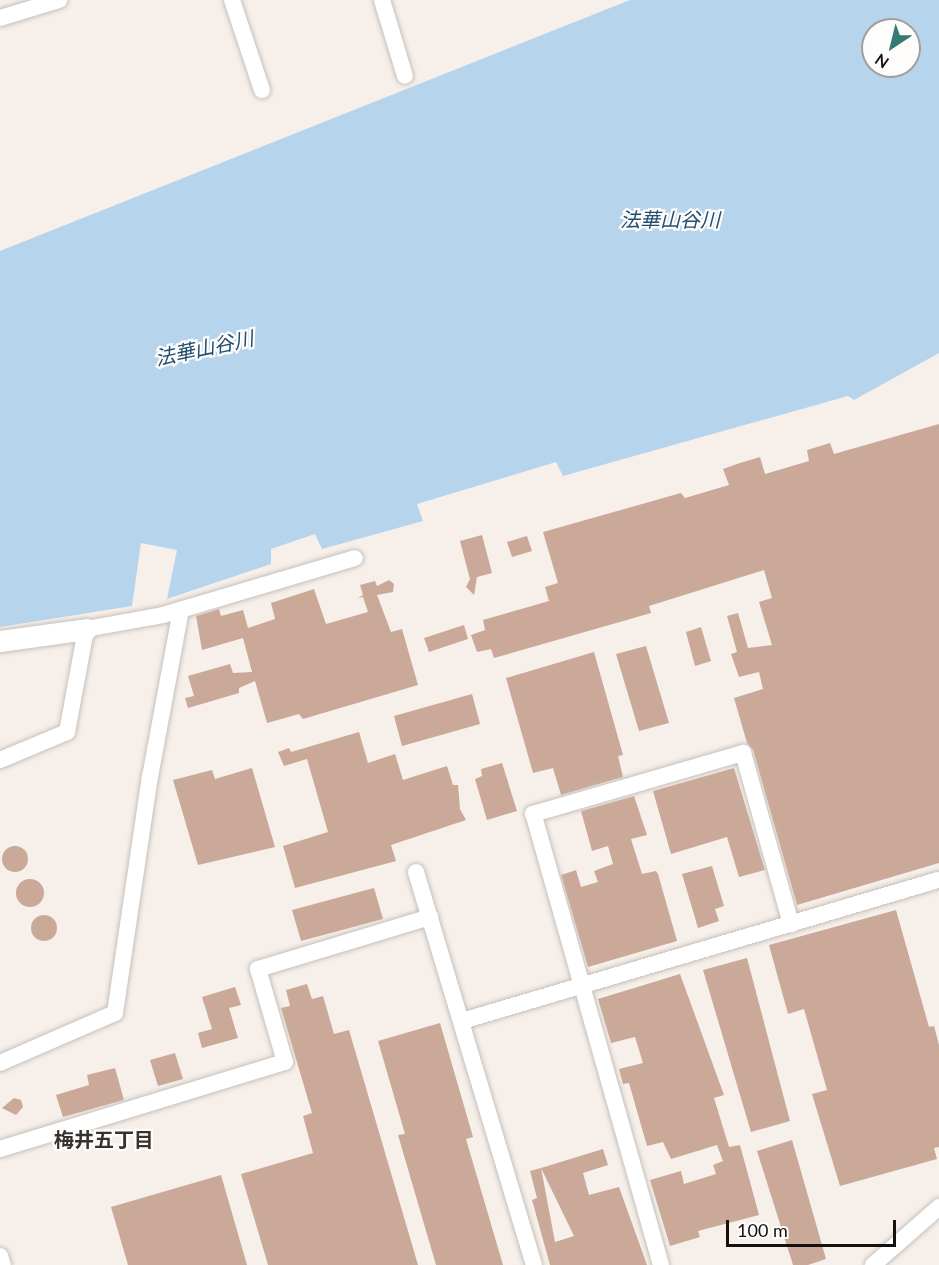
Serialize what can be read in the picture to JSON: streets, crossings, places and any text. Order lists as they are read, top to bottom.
{
  "districts": ["梅井五丁目"],
  "water": ["法華山谷川"],
  "scale_bar": "100 m",
  "north": "bottom left"
}
